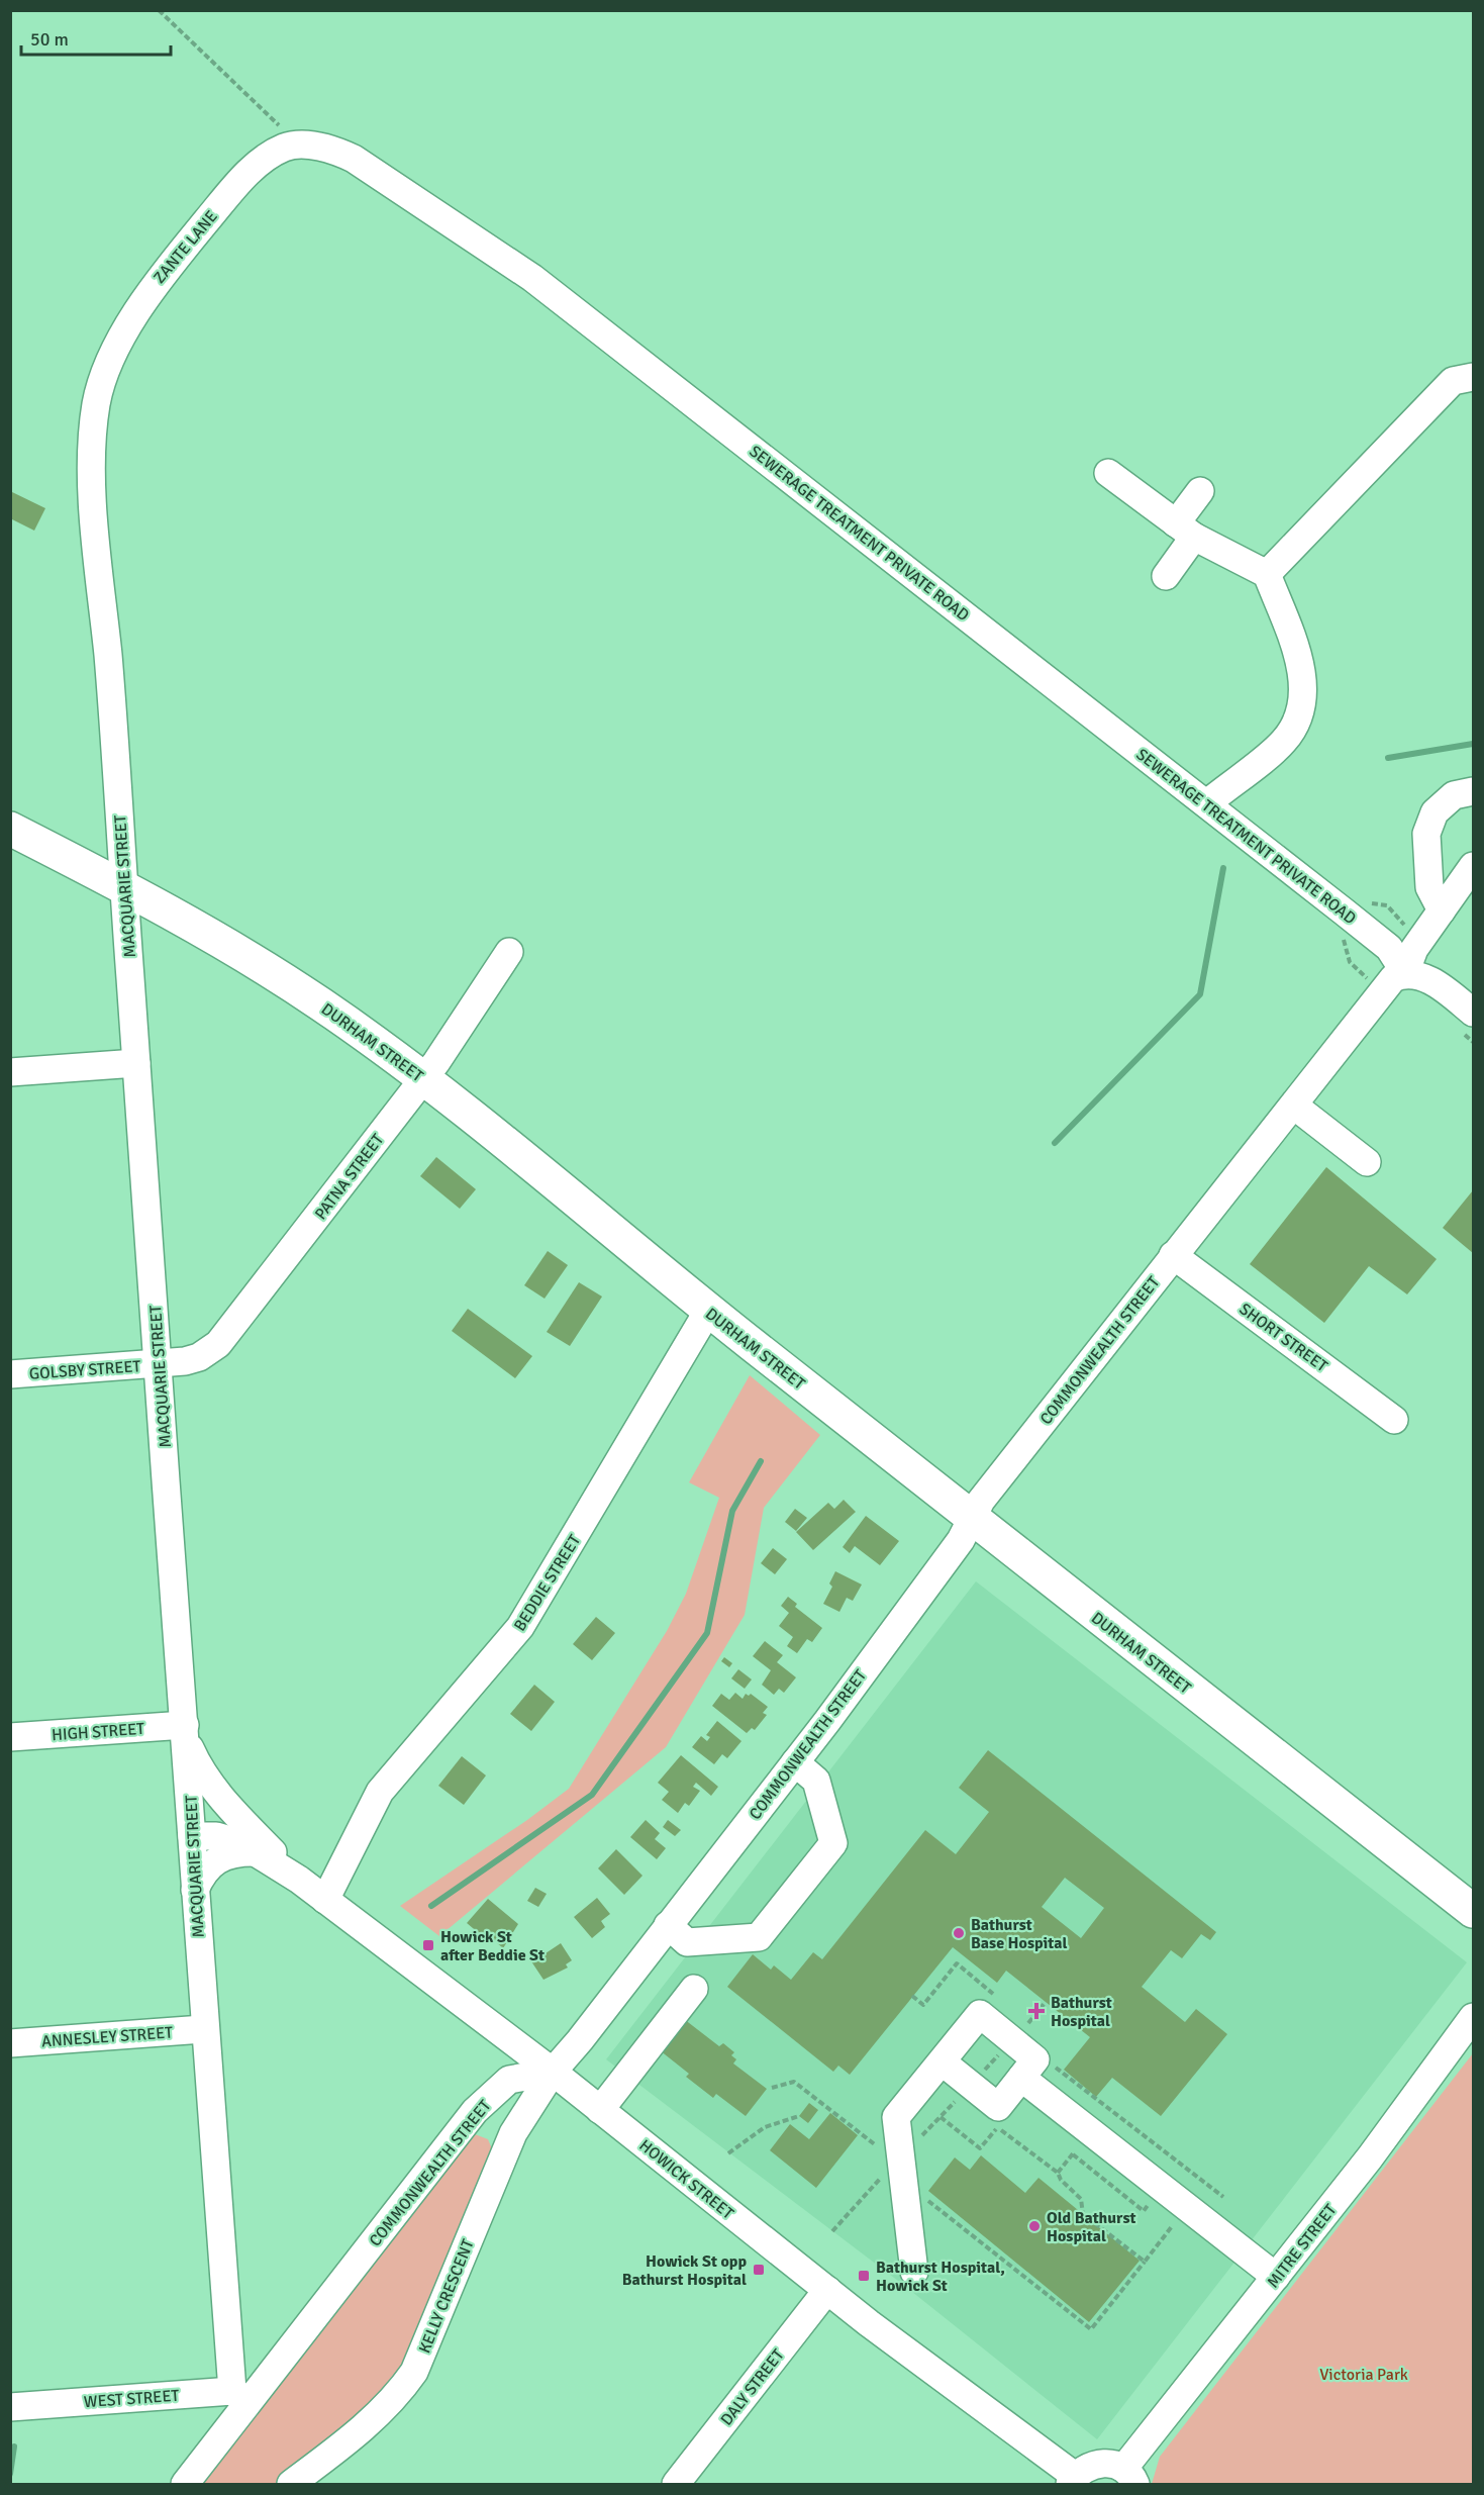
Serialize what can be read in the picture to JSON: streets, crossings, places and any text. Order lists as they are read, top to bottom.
{
  "streets": {
    "main road": ["DURHAM STREET"],
    "street": [
      "ZANTE LANE",
      "SEWERAGE TREATMENT PRIVATE ROAD",
      "MACQUARIE STREET",
      "PATNA STREET",
      "SHORT STREET",
      "COMMONWEALTH STREET",
      "GOLSBY STREET",
      "BEDDIE STREET",
      "HIGH STREET",
      "ANNESLEY STREET",
      "HOWICK STREET",
      "MITRE STREET",
      "KELLY CRESCENT",
      "DALY STREET",
      "WEST STREET"
    ]
  },
  "crossings": [
    ["ZANTE LANE", "SEWERAGE TREATMENT PRIVATE ROAD"],
    ["ZANTE LANE", "MACQUARIE STREET"],
    ["SEWERAGE TREATMENT PRIVATE ROAD", "COMMONWEALTH STREET"],
    ["MACQUARIE STREET", "DURHAM STREET"],
    ["MACQUARIE STREET", "PATNA STREET"],
    ["MACQUARIE STREET", "COMMONWEALTH STREET"],
    ["MACQUARIE STREET", "GOLSBY STREET"],
    ["MACQUARIE STREET", "HIGH STREET"],
    ["MACQUARIE STREET", "ANNESLEY STREET"],
    ["MACQUARIE STREET", "HOWICK STREET"],
    ["MACQUARIE STREET", "WEST STREET"],
    ["DURHAM STREET", "PATNA STREET"],
    ["DURHAM STREET", "COMMONWEALTH STREET"],
    ["DURHAM STREET", "BEDDIE STREET"],
    ["PATNA STREET", "GOLSBY STREET"],
    ["SHORT STREET", "COMMONWEALTH STREET"],
    ["COMMONWEALTH STREET", "HOWICK STREET"],
    ["COMMONWEALTH STREET", "KELLY CRESCENT"],
    ["COMMONWEALTH STREET", "WEST STREET"],
    ["BEDDIE STREET", "HOWICK STREET"],
    ["HIGH STREET", "HOWICK STREET"],
    ["HOWICK STREET", "KELLY CRESCENT"],
    ["HOWICK STREET", "DALY STREET"]
  ],
  "parks": ["Victoria Park"],
  "places": {
    "other": ["Bathurst Base Hospital", "Old Bathurst Hospital"],
    "transit": ["Howick St after Beddie St", "Howick St opp Bathurst Hospital", "Bathurst Hospital, Howick St"],
    "health": ["Bathurst Hospital"]
  },
  "scale_bar": "50 m"
}
